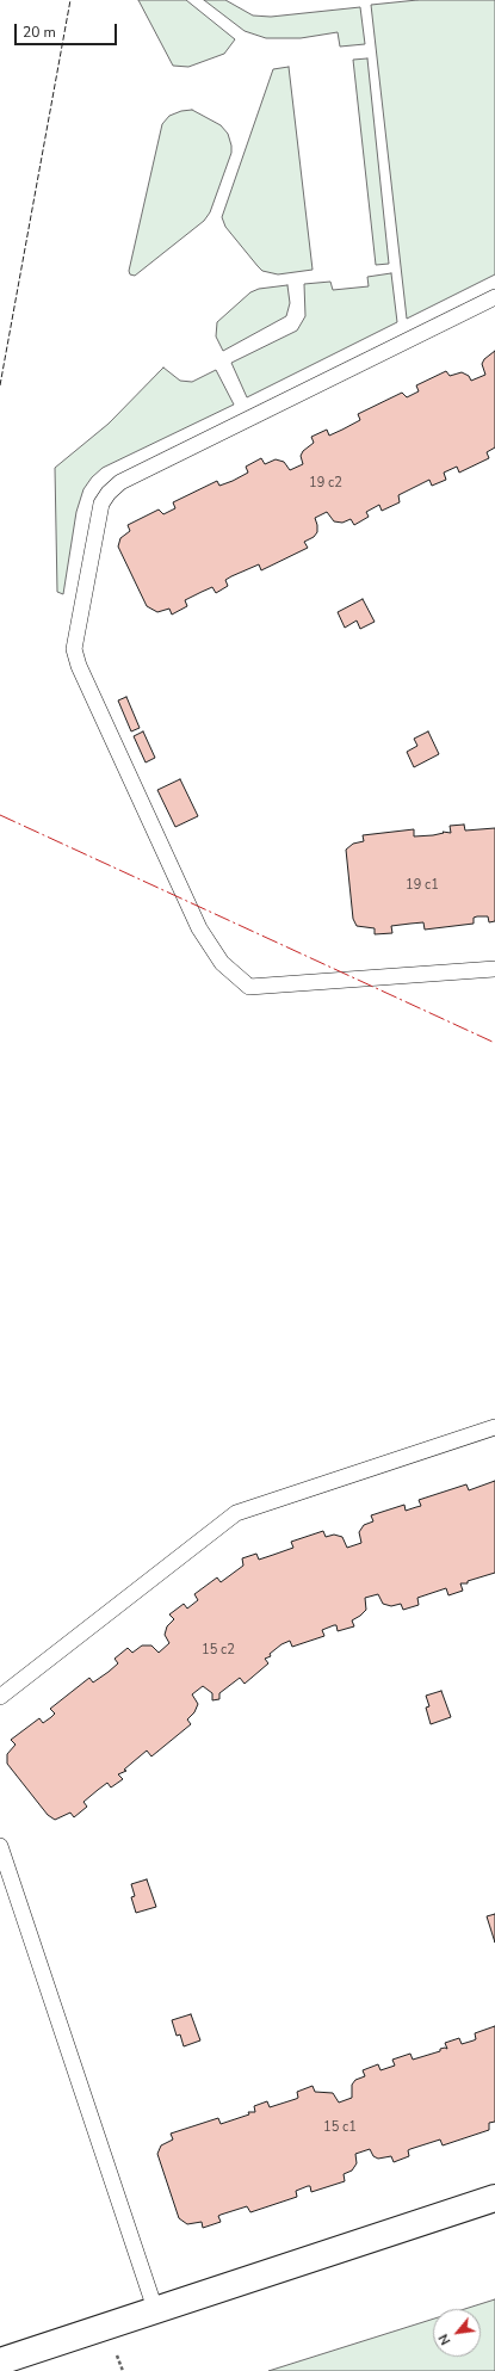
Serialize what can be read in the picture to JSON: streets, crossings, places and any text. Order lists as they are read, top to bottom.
{
  "house_numbers": [
    "19 с2",
    "19 с1",
    "15 с2",
    "15 с1"
  ],
  "scale_bar": "20 m",
  "north": "bottom left"
}
